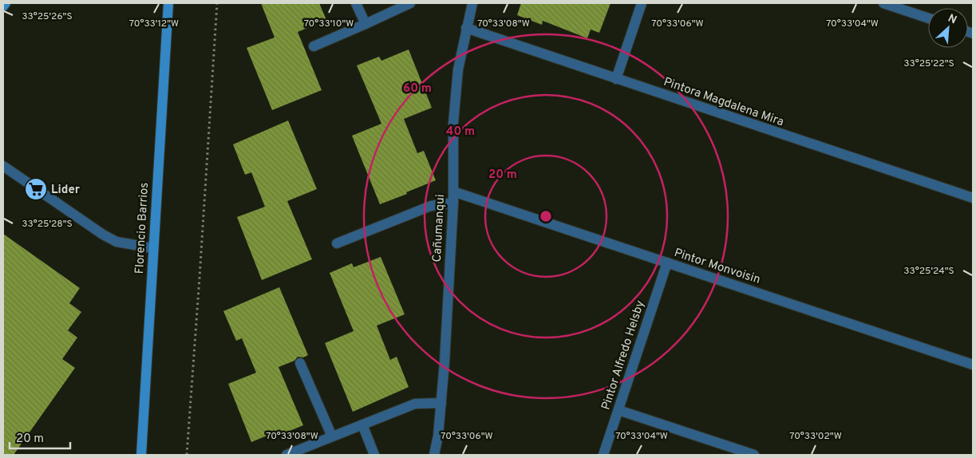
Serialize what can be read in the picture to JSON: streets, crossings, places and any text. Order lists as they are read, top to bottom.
{
  "streets": {
    "main road": ["Florencio Barrios"],
    "street": [
      "Pintora Magdalena Mira",
      "Cañumanqui",
      "Pintor Monvoisin",
      "Pintor Alfredo Helsby"
    ]
  },
  "crossings": [
    ["Pintora Magdalena Mira", "Cañumanqui"],
    ["Cañumanqui", "Pintor Monvoisin"],
    ["Pintor Monvoisin", "Pintor Alfredo Helsby"]
  ],
  "places": {
    "supermarket": ["Lider"]
  },
  "scale_bar": "20 m",
  "north": "top right",
  "coordinates": [
    "33°25'26\"S",
    "70°33'12\"W",
    "70°33'10\"W",
    "70°33'08\"W",
    "70°33'06\"W",
    "70°33'04\"W",
    "33°25'22\"S",
    "33°25'28\"S",
    "33°25'24\"S",
    "70°33'02\"W"
  ],
  "rings": ["60 m", "40 m", "20 m"]
}
